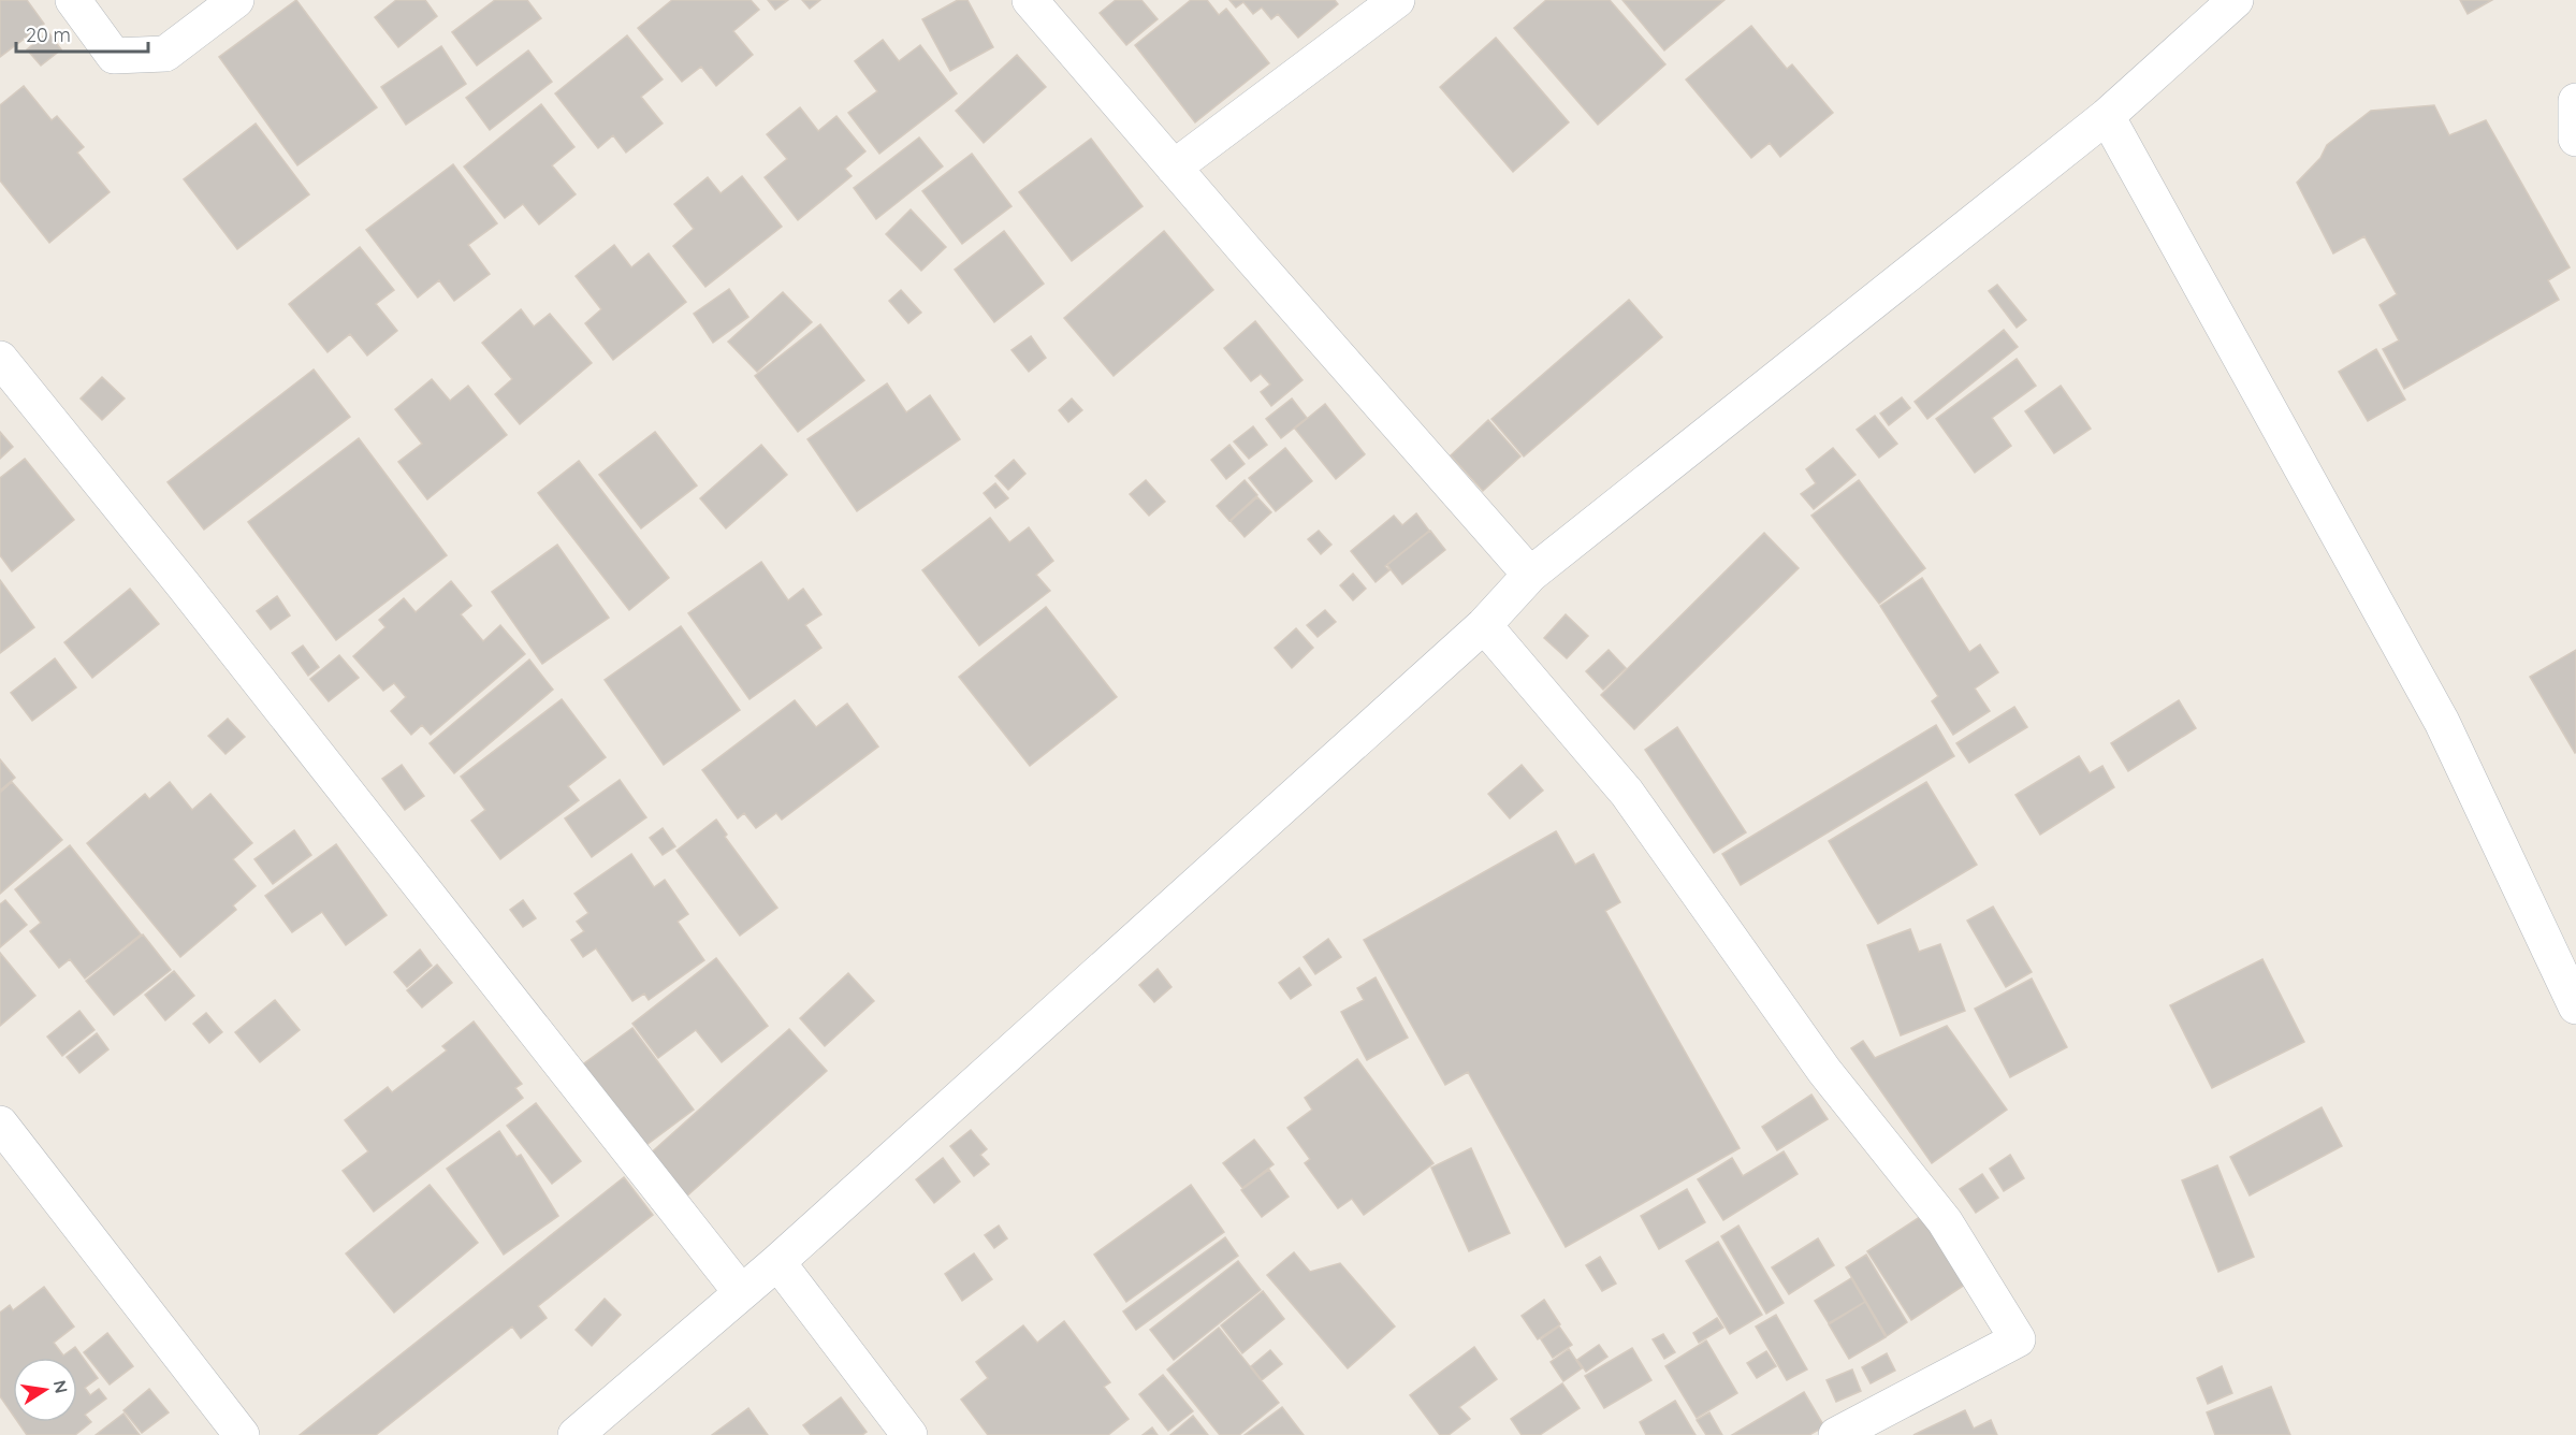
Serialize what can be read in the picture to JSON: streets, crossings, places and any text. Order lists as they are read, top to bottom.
{
  "scale_bar": "20 m",
  "north": "right"
}
